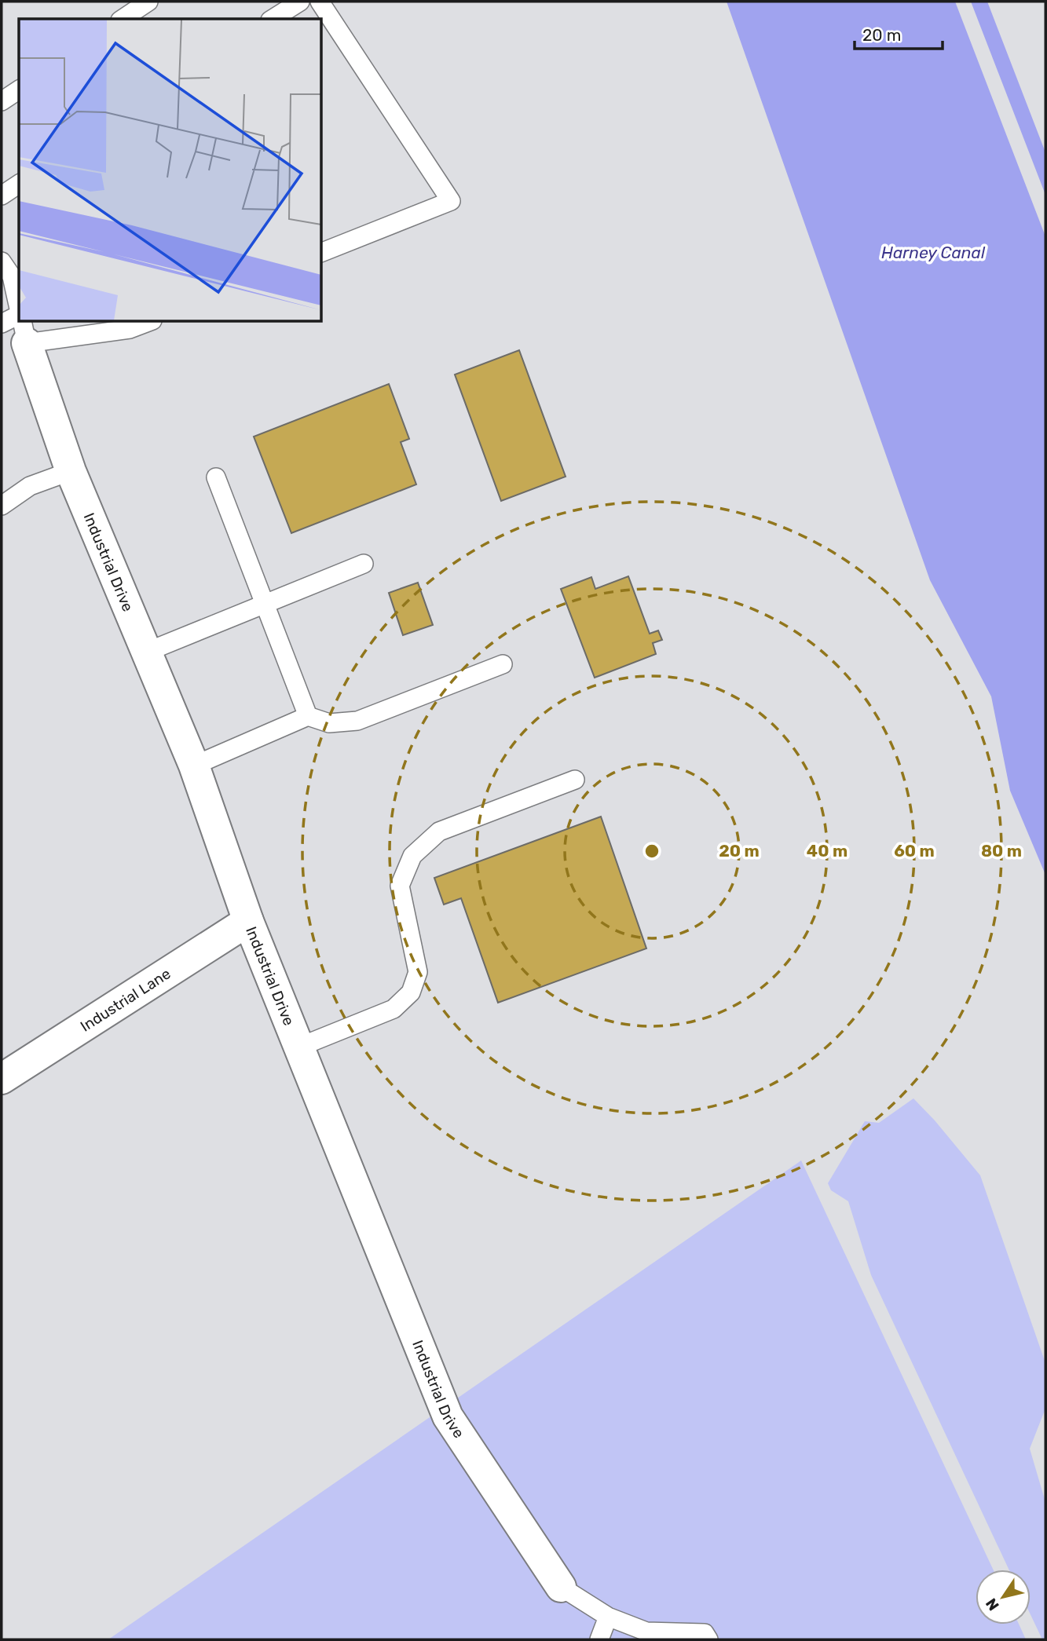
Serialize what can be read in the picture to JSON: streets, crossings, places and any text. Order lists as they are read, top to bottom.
{
  "streets": {
    "street": ["Industrial Drive", "Industrial Lane"]
  },
  "crossings": [
    ["Industrial Drive", "Industrial Lane"]
  ],
  "water": ["Harney Canal"],
  "scale_bar": "20 m",
  "north": "bottom left",
  "rings": [
    "20 m",
    "40 m",
    "60 m",
    "80 m"
  ]
}
